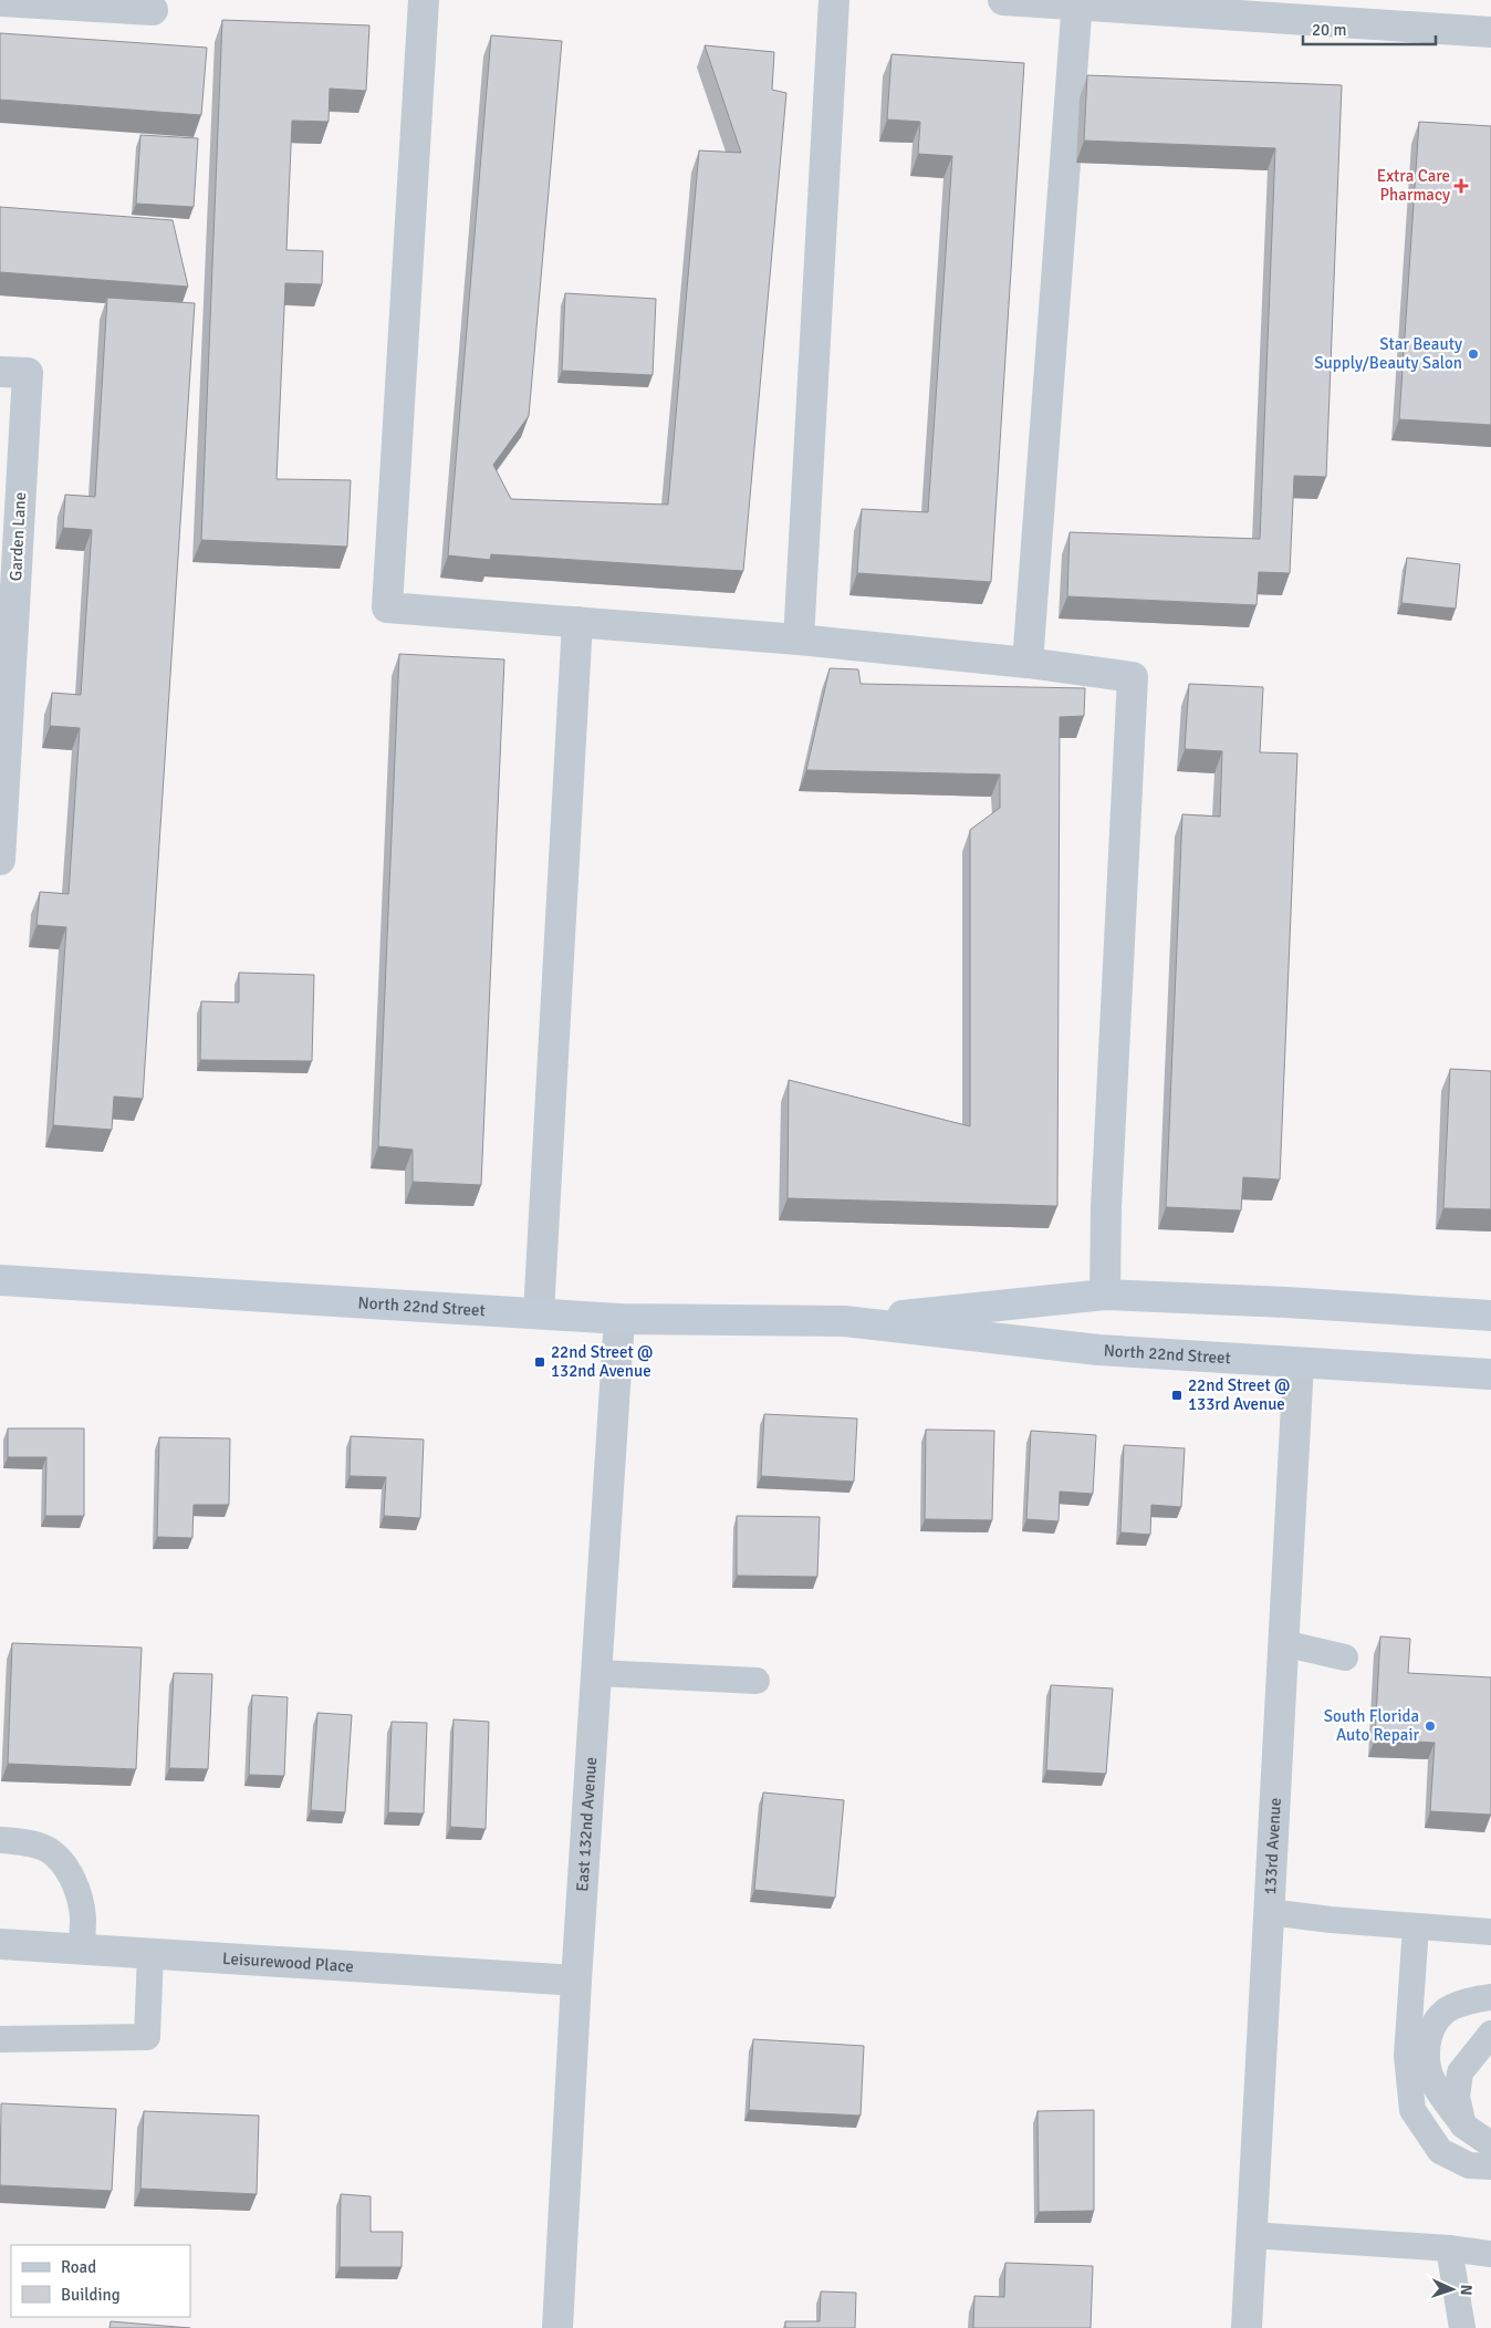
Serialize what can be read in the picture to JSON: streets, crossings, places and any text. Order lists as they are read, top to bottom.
{
  "streets": {
    "street": [
      "Garden Lane",
      "North 22nd Street",
      "East 132nd Avenue",
      "133rd Avenue",
      "Leisurewood Place"
    ]
  },
  "crossings": [
    ["North 22nd Street", "East 132nd Avenue"],
    ["North 22nd Street", "133rd Avenue"],
    ["East 132nd Avenue", "Leisurewood Place"]
  ],
  "places": {
    "health": ["Extra Care Pharmacy"],
    "other": ["Star Beauty Supply/Beauty Salon", "South Florida Auto Repair"],
    "transit": ["22nd Street @ 132nd Avenue", "22nd Street @ 133rd Avenue"]
  },
  "legend": ["Road", "Building"],
  "scale_bar": "20 m",
  "north": "right"
}
